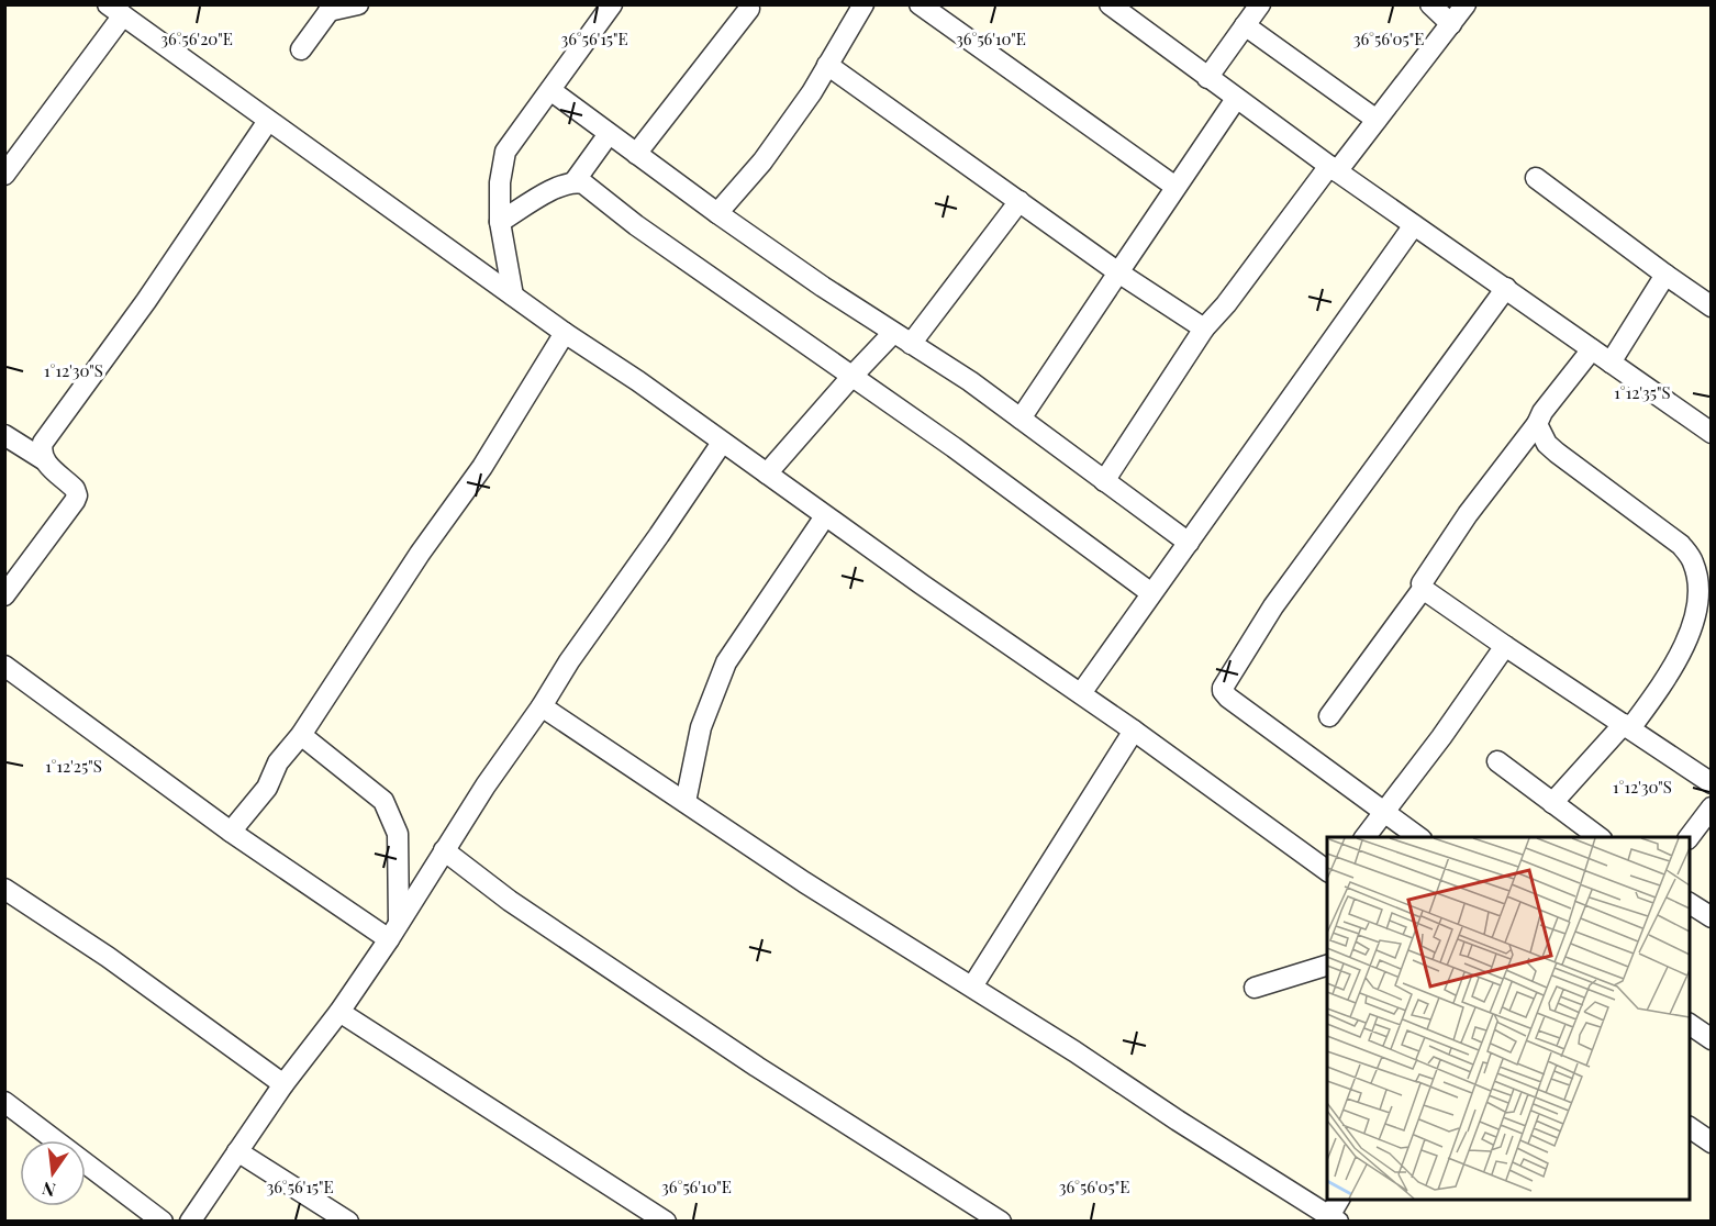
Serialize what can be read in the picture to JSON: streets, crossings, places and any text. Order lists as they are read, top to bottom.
{
  "north": "bottom",
  "coordinates": [
    "36°56'20\"E",
    "36°56'15\"E",
    "36°56'10\"E",
    "36°56'05\"E",
    "1°12'30\"S",
    "1°12'35\"S",
    "1°12'25\"S"
  ]
}
